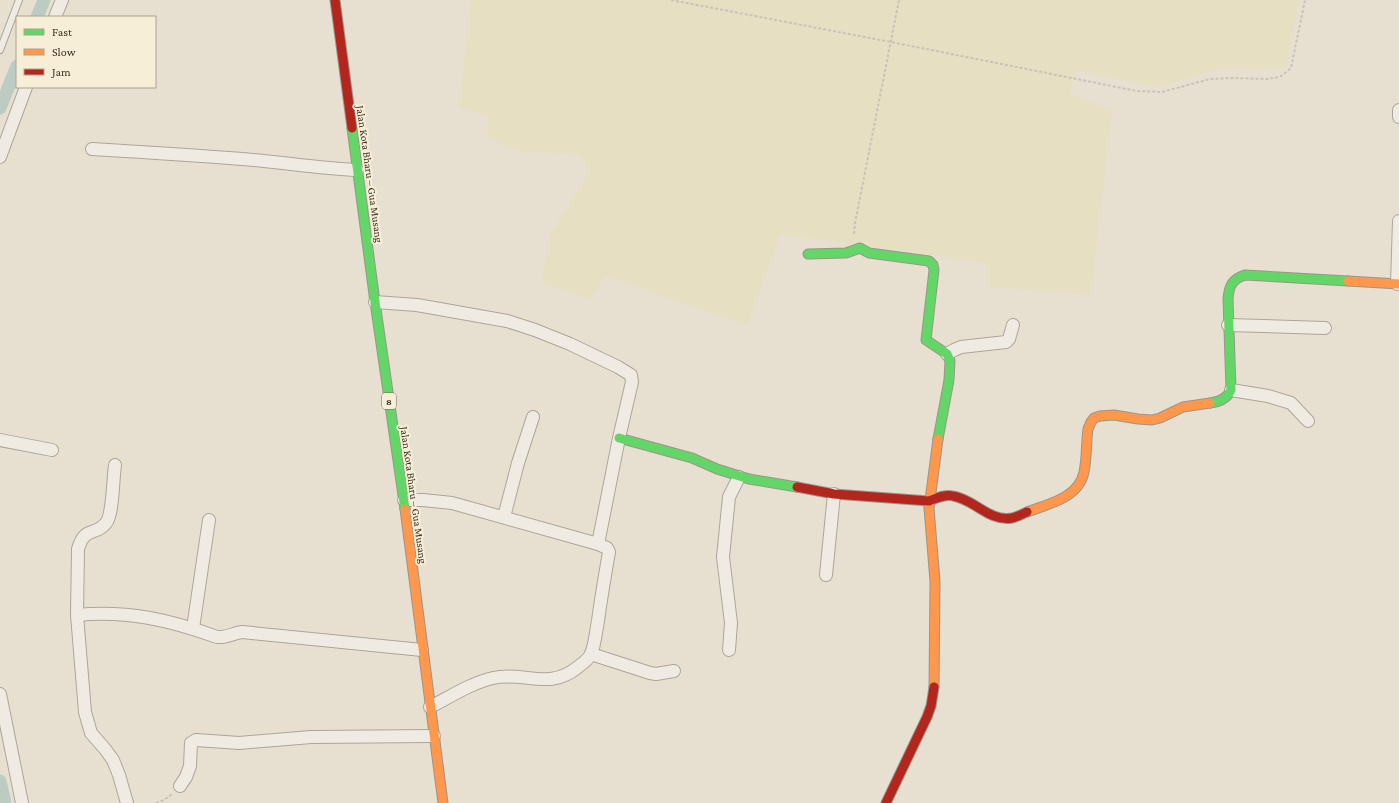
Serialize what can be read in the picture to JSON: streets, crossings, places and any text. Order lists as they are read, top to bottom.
{
  "streets": {
    "street": ["Jalan Kota Bharu – Gua Musang", "8"]
  },
  "legend": ["Fast", "Slow", "Jam"]
}
